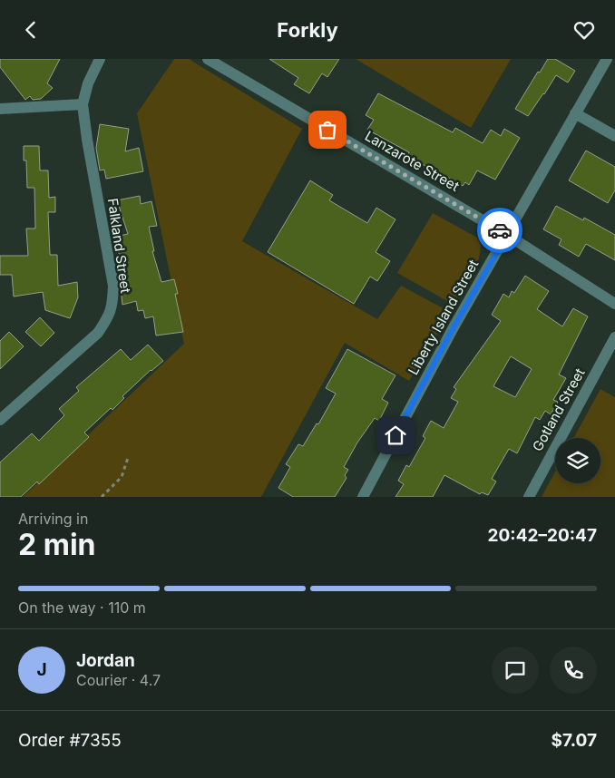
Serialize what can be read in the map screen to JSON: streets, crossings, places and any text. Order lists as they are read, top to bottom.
{
  "streets": {
    "street": [
      "Lanzarote Street",
      "Falkland Street",
      "Liberty Island Street",
      "Gotland Street"
    ]
  },
  "crossings": [
    ["Lanzarote Street", "Liberty Island Street"]
  ],
  "page": {
    "header": "Forkly",
    "heading": ["2 min", "Arriving in", "20:42–20:47"],
    "panel": [
      "Jordan",
      "Courier · 4.7",
      "Order #7355",
      "$7.07"
    ],
    "bar": "On the way · 110 m",
    "round": "J"
  }
}
